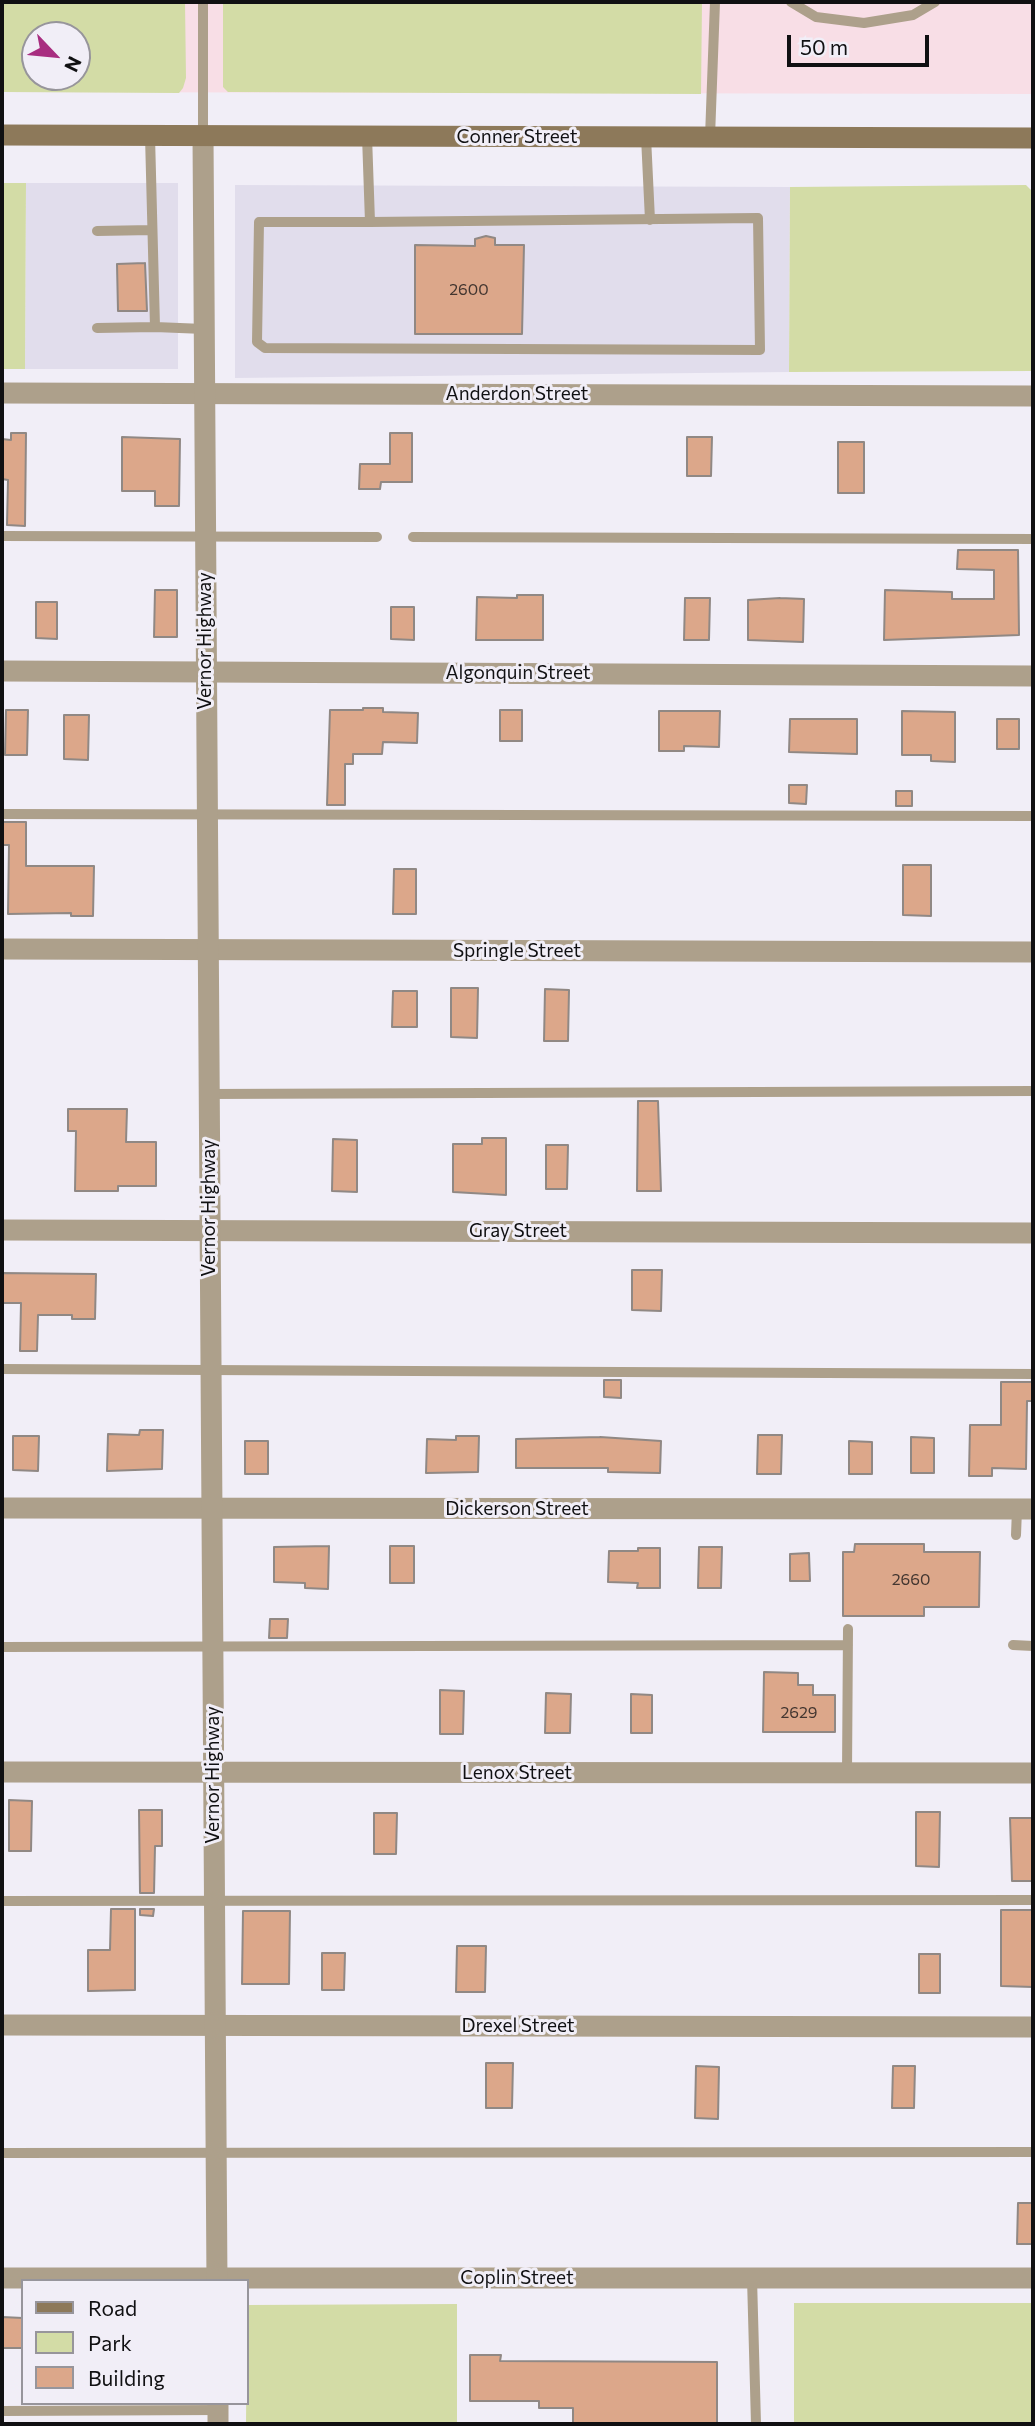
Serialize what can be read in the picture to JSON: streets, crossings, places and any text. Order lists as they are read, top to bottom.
{
  "streets": {
    "main road": ["Conner Street"],
    "street": [
      "Anderdon Street",
      "Vernor Highway",
      "Algonquin Street",
      "Springle Street",
      "Gray Street",
      "Dickerson Street",
      "Lenox Street",
      "Drexel Street",
      "Coplin Street"
    ]
  },
  "crossings": [
    ["Conner Street", "Vernor Highway"],
    ["Anderdon Street", "Vernor Highway"],
    ["Vernor Highway", "Algonquin Street"],
    ["Vernor Highway", "Springle Street"],
    ["Vernor Highway", "Gray Street"],
    ["Vernor Highway", "Dickerson Street"],
    ["Vernor Highway", "Lenox Street"],
    ["Vernor Highway", "Drexel Street"],
    ["Vernor Highway", "Coplin Street"]
  ],
  "house_numbers": ["2600", "2660", "2629"],
  "legend": ["Road", "Park", "Building"],
  "scale_bar": "50 m",
  "north": "bottom right"
}
